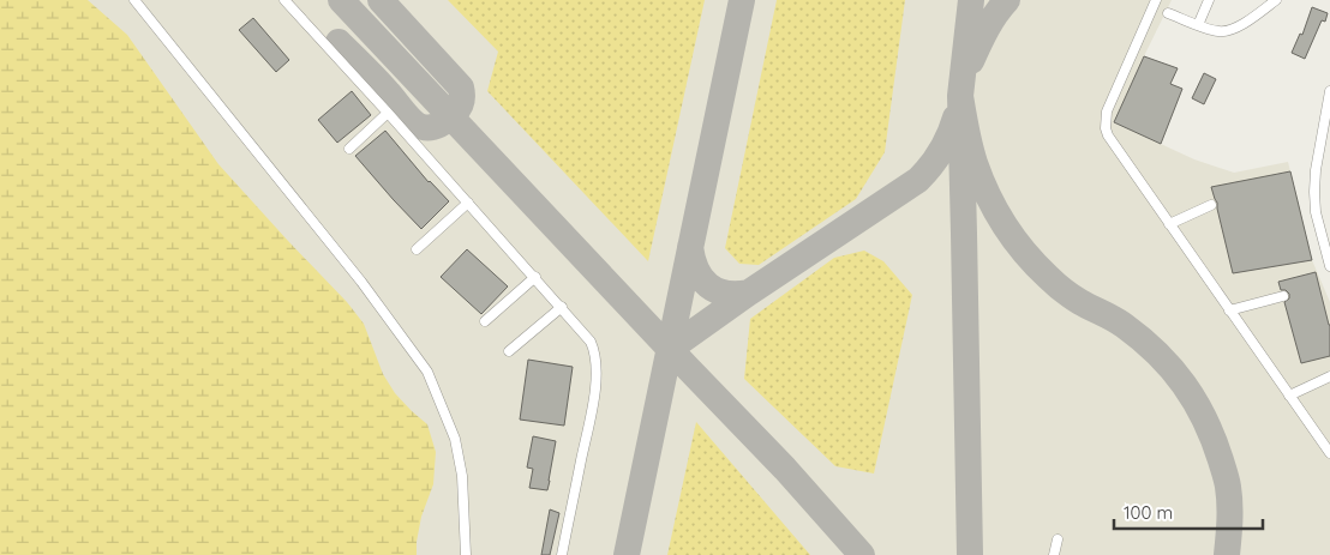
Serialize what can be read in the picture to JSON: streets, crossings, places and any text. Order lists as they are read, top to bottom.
{
  "scale_bar": "100 m"
}
